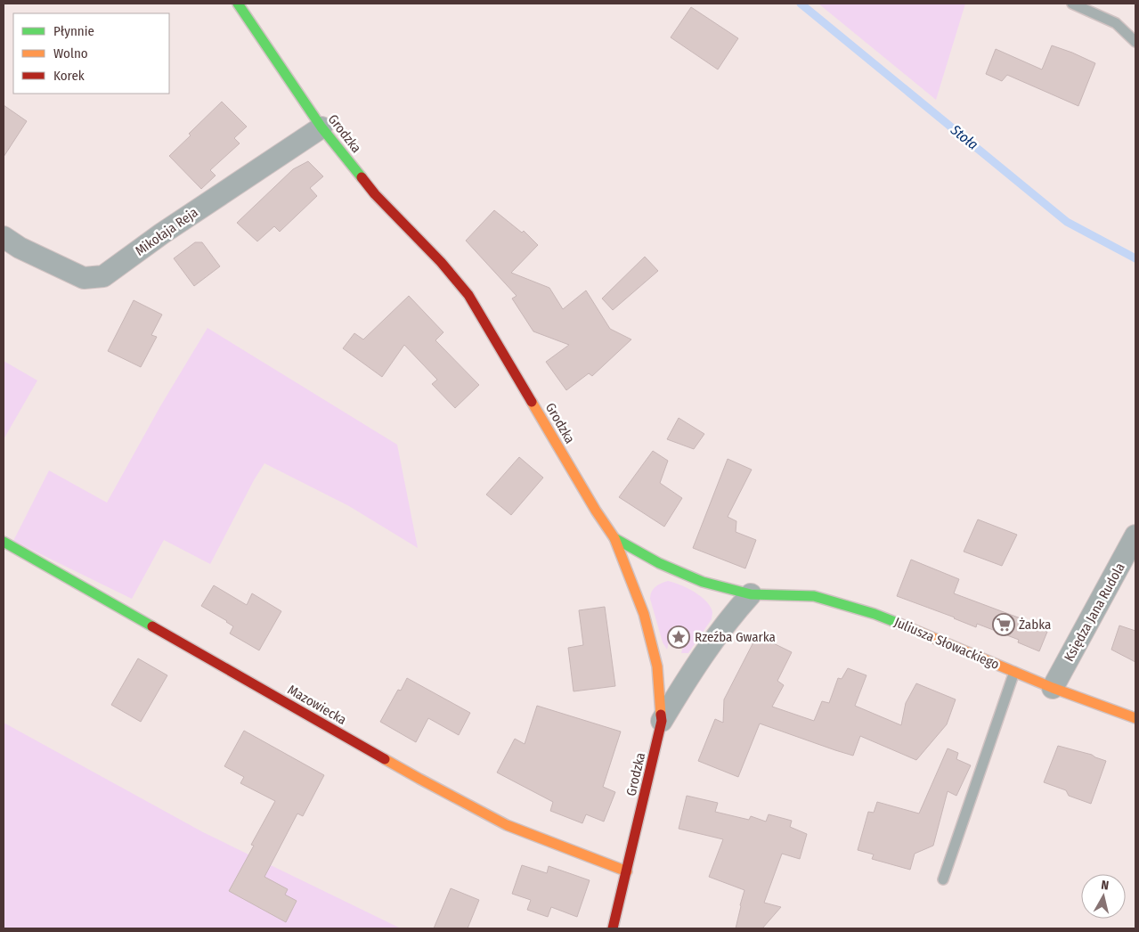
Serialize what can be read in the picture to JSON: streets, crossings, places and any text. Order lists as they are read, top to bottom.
{
  "streets": {
    "street": [
      "Grodzka",
      "Mikołaja Reja",
      "Księdza Jana Rudola",
      "Juliusza Słowackiego",
      "Mazowiecka"
    ]
  },
  "crossings": [
    ["Grodzka", "Mikołaja Reja"],
    ["Grodzka", "Juliusza Słowackiego"],
    ["Grodzka", "Mazowiecka"],
    ["Księdza Jana Rudola", "Juliusza Słowackiego"]
  ],
  "water": ["Stoła"],
  "places": {
    "supermarket": ["Żabka"],
    "place": ["Rzeźba Gwarka"]
  },
  "legend": ["Płynnie", "Wolno", "Korek"],
  "north": "top"
}
